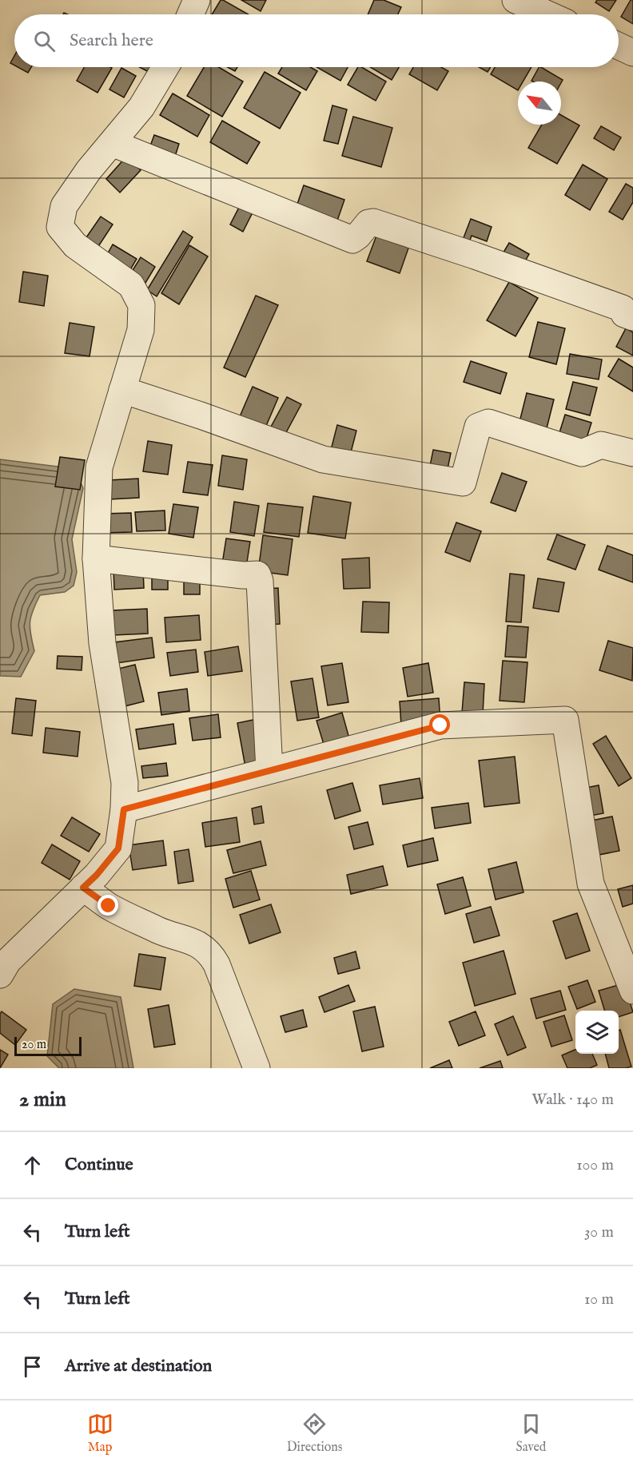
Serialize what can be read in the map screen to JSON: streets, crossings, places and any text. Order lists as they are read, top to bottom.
{
  "scale_bar": "20 m",
  "north": "top left",
  "page": {
    "search": "Search here",
    "scale": "20 m",
    "heading": ["2 min", "Walk · 140 m"],
    "list": [
      ["Continue", "100 m"],
      ["Turn left", "30 m"],
      ["Turn left", "10 m"],
      "Arrive at destination"
    ],
    "nav": ["Map", "Directions", "Saved"]
  }
}
